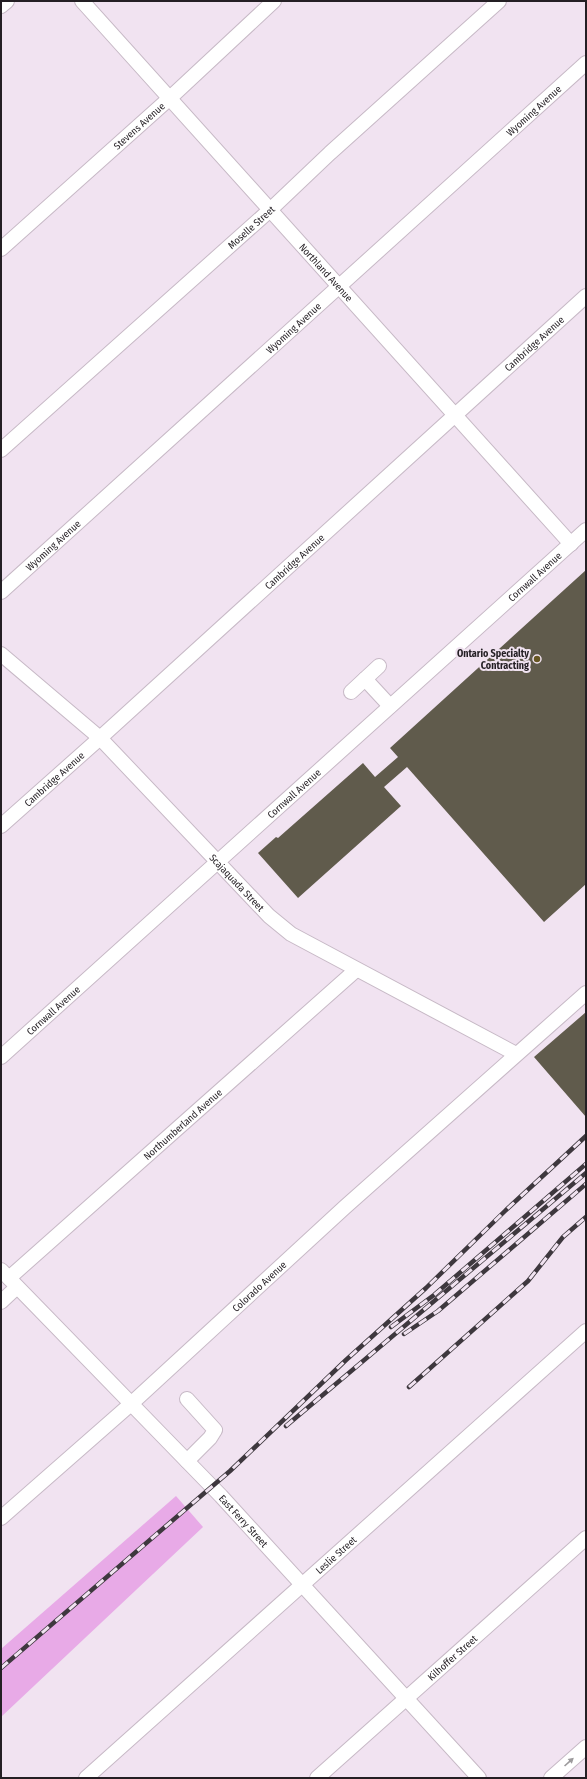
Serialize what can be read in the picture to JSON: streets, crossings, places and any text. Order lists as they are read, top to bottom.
{
  "streets": {
    "street": [
      "Wyoming Avenue",
      "Stevens Avenue",
      "Moselle Street",
      "Northland Avenue",
      "Cambridge Avenue",
      "Cornwall Avenue",
      "Scajaquada Street",
      "Northumberland Avenue",
      "Colorado Avenue",
      "East Ferry Street",
      "Leslie Street",
      "Kilhoffer Street"
    ]
  },
  "crossings": [
    ["Wyoming Avenue", "Northland Avenue"],
    ["Stevens Avenue", "Northland Avenue"],
    ["Moselle Street", "Northland Avenue"],
    ["Northland Avenue", "Cambridge Avenue"],
    ["Northland Avenue", "Cornwall Avenue"],
    ["Cambridge Avenue", "Scajaquada Street"],
    ["Cornwall Avenue", "Scajaquada Street"],
    ["Scajaquada Street", "Northumberland Avenue"],
    ["Scajaquada Street", "Colorado Avenue"],
    ["Northumberland Avenue", "East Ferry Street"],
    ["Colorado Avenue", "East Ferry Street"],
    ["East Ferry Street", "Leslie Street"],
    ["East Ferry Street", "Kilhoffer Street"]
  ],
  "places": ["Ontario Specialty Contracting"]
}
